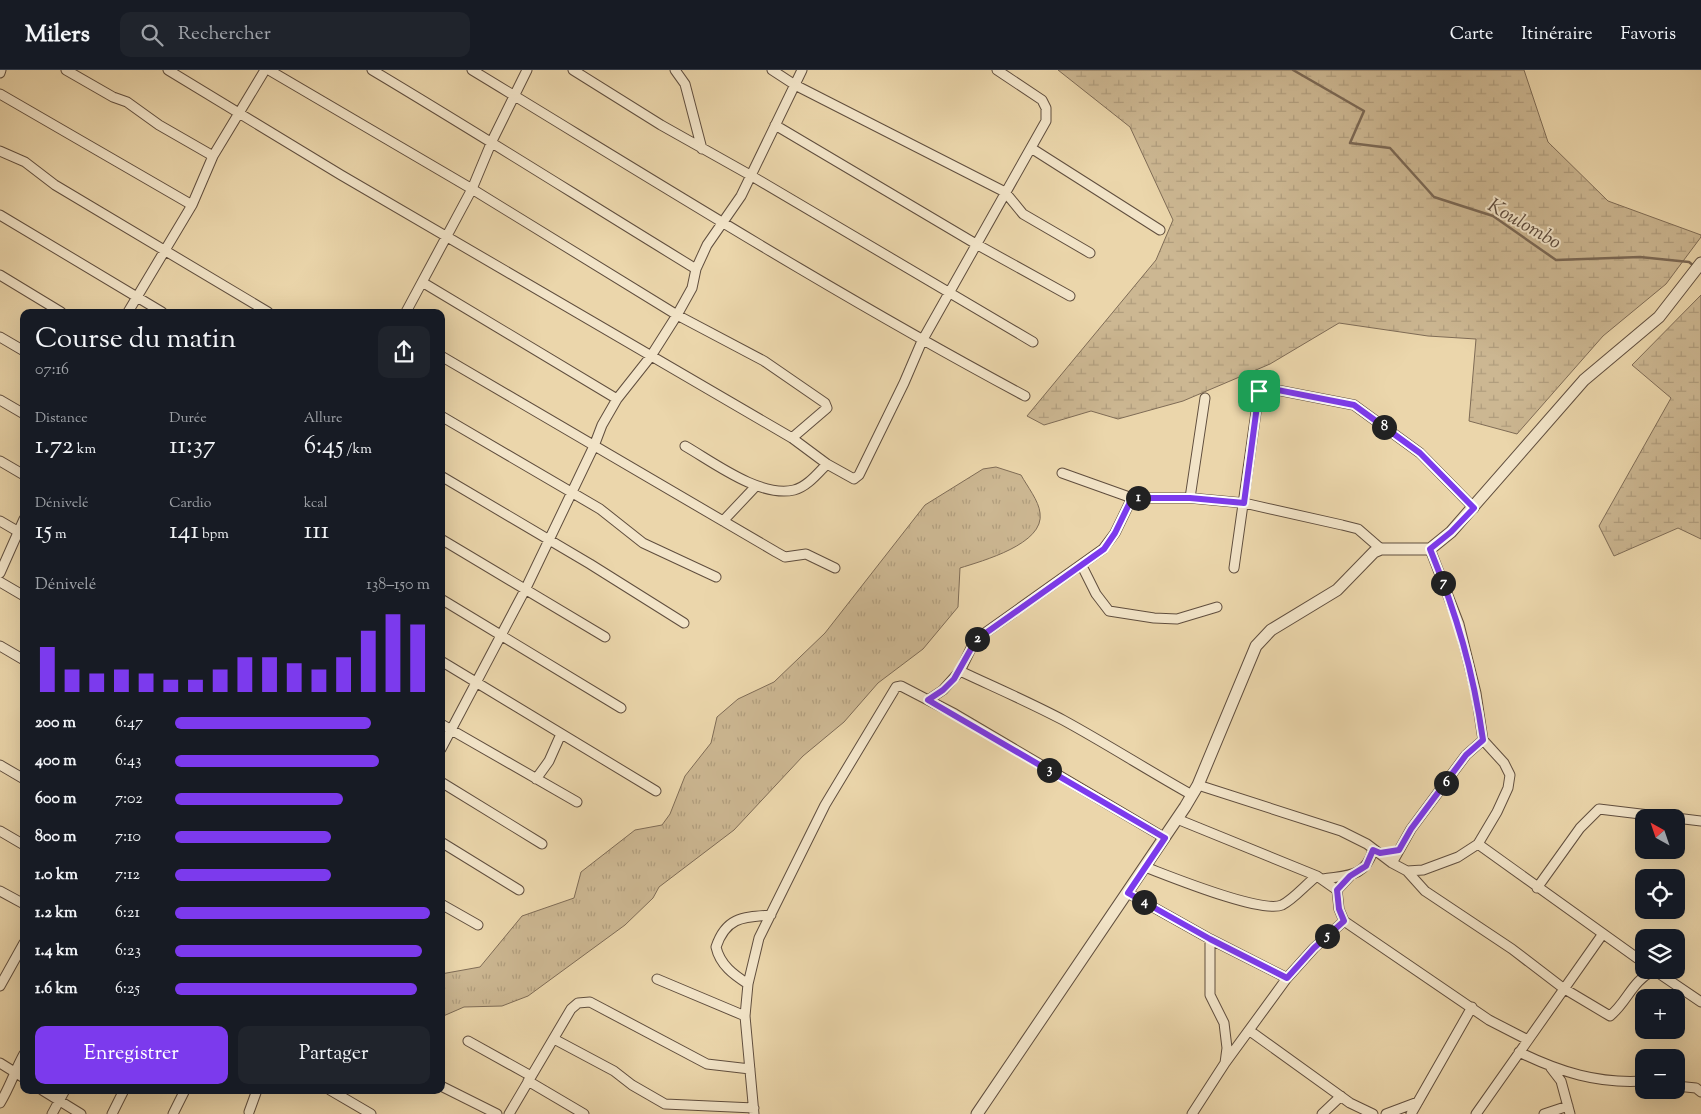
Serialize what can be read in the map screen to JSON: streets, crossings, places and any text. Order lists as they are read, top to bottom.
{
  "water": ["Koulombo"],
  "north": "top left",
  "page": {
    "header": "Milers",
    "search": "Rechercher",
    "nav": ["Carte", "Itinéraire", "Favoris"],
    "heading": ["Course du matin", "07:16"],
    "stats": [
      ["Distance", "1.72 km"],
      ["Durée", "11:37"],
      ["Allure", "6:45 /km"],
      ["Dénivelé", "15 m"],
      ["Cardio", "141 bpm"],
      ["kcal", "111"]
    ],
    "pins": [
      "8",
      "1",
      "7",
      "2",
      "3",
      "6",
      "4",
      "5"
    ],
    "chart": ["Dénivelé", "138–150 m"],
    "list": [
      {
        "name": "200 m",
        "note": "6:47"
      },
      {
        "name": "400 m",
        "note": "6:43"
      },
      {
        "name": "600 m",
        "note": "7:02"
      },
      {
        "name": "800 m",
        "note": "7:10"
      },
      {
        "name": "1.0 km",
        "note": "7:12"
      },
      {
        "name": "1.2 km",
        "note": "6:21"
      },
      {
        "name": "1.4 km",
        "note": "6:23"
      },
      {
        "name": "1.6 km",
        "note": "6:25"
      }
    ],
    "map_buttons": ["+", "−"],
    "buttons": ["Enregistrer", "Partager"]
  }
}
